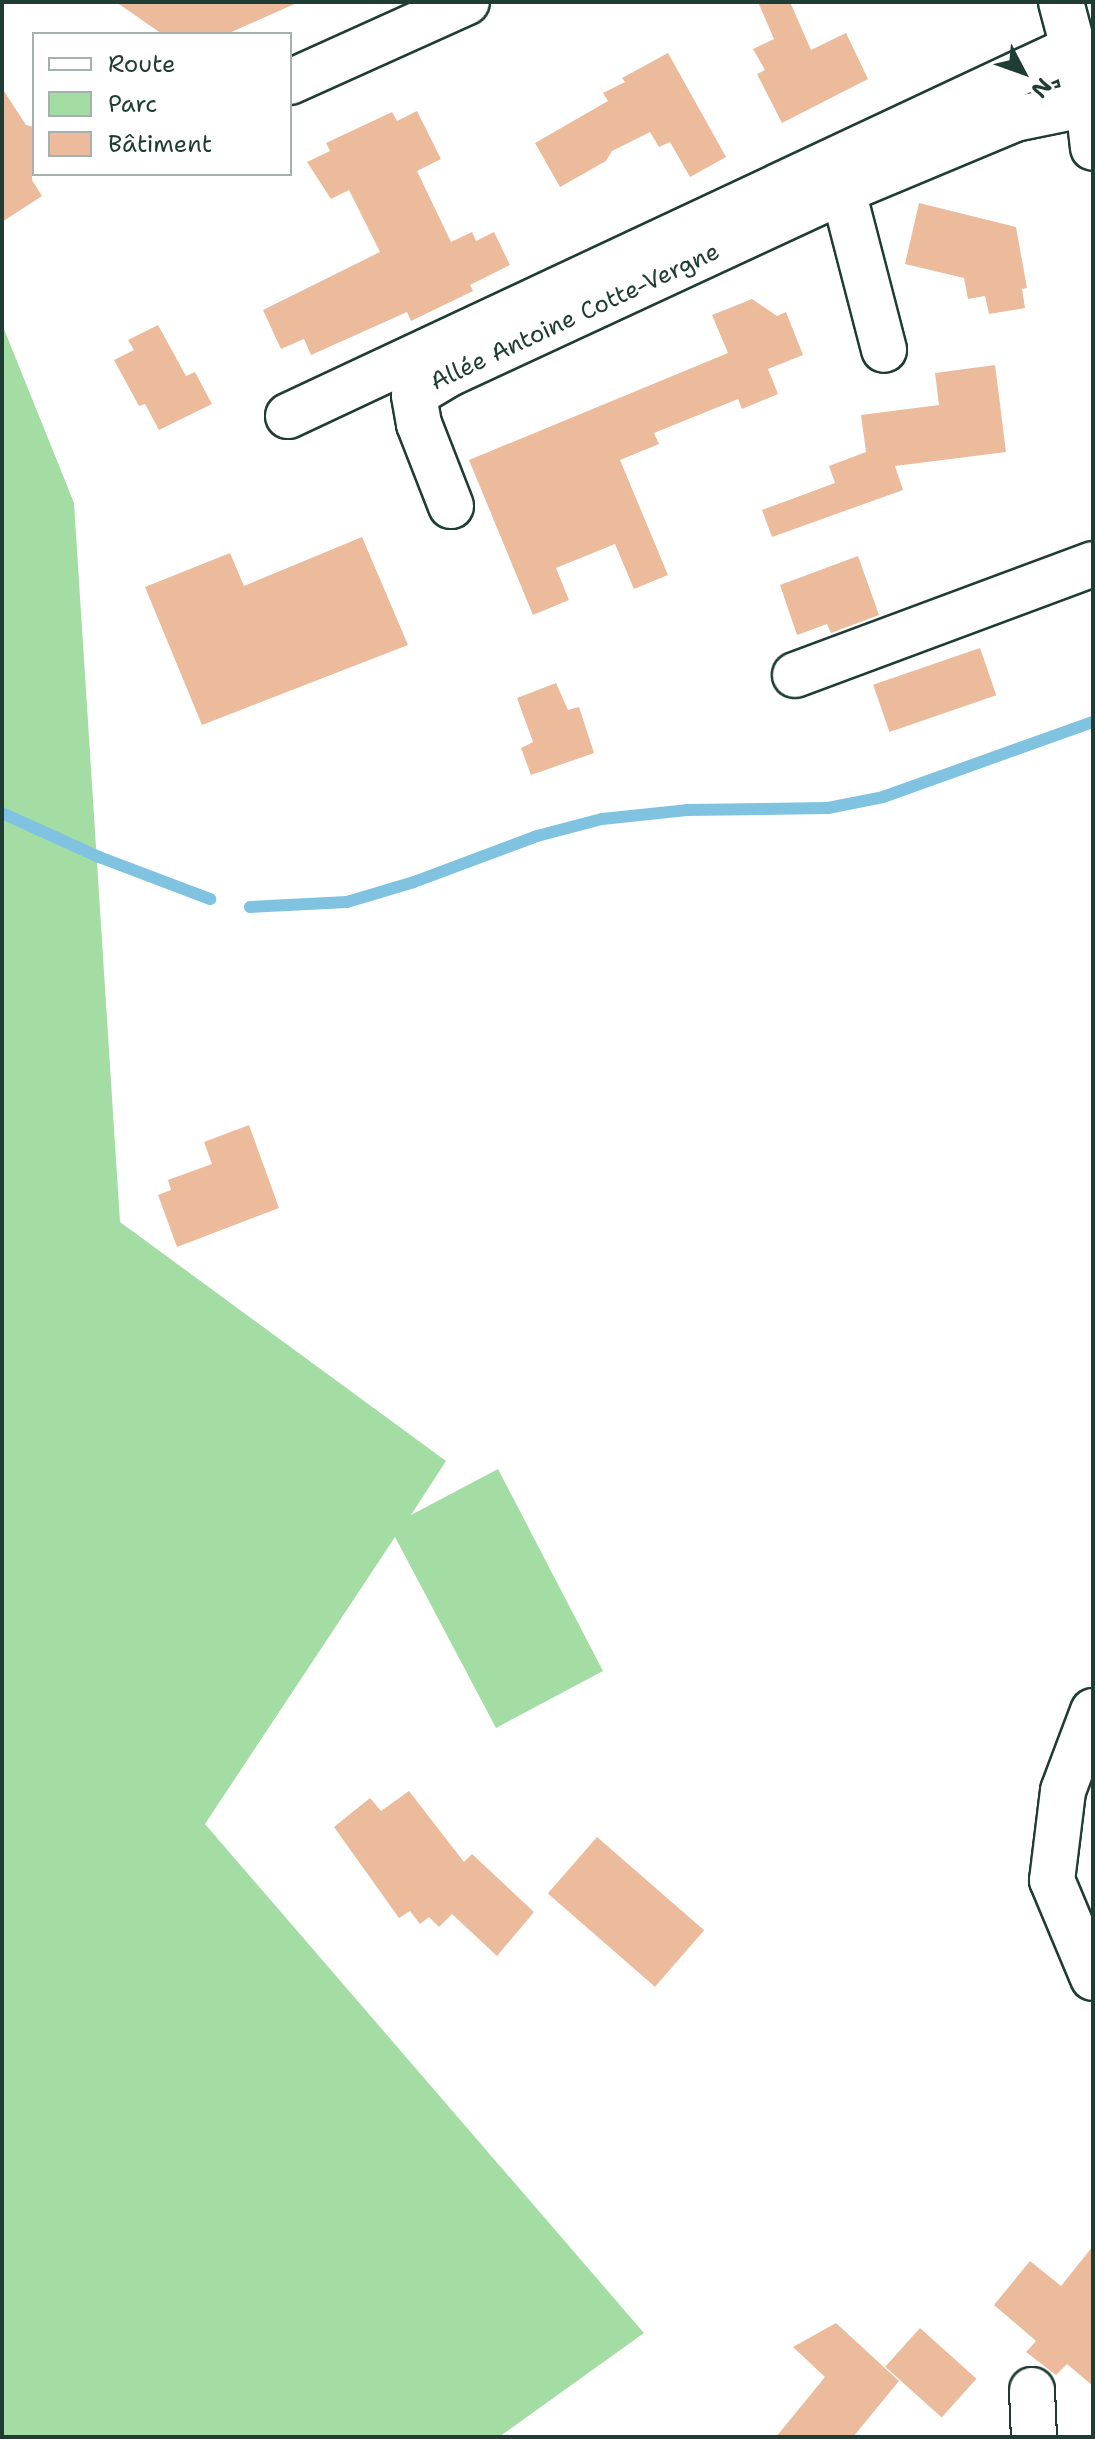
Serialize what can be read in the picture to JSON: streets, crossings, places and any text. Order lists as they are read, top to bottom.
{
  "streets": {
    "street": ["Allée Antoine Cotte-Vergne"]
  },
  "legend": ["Route", "Parc", "Bâtiment"],
  "north": "bottom right"
}
